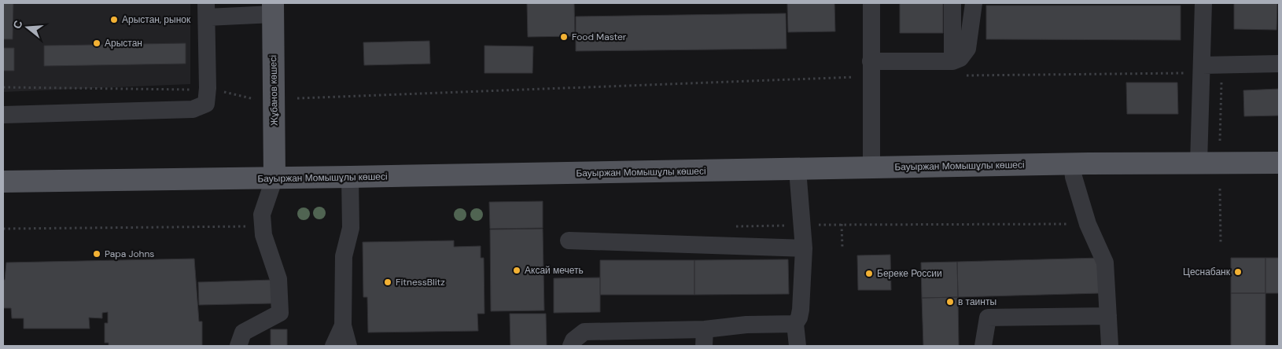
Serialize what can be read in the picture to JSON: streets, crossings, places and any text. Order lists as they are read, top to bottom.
{
  "streets": {
    "main road": ["Жұбанов көшесі", "Бауыржан Момышұлы көшесі"]
  },
  "crossings": [
    ["Жұбанов көшесі", "Бауыржан Момышұлы көшесі"]
  ],
  "places": [
    "Арыстан, рынок",
    "Food Master",
    "Арыстан",
    "Papa Johns",
    "Аксай мечеть",
    "Цеснабанк",
    "Береке России",
    "FitnessBlitz",
    "в таинты"
  ],
  "north": "left"
}
